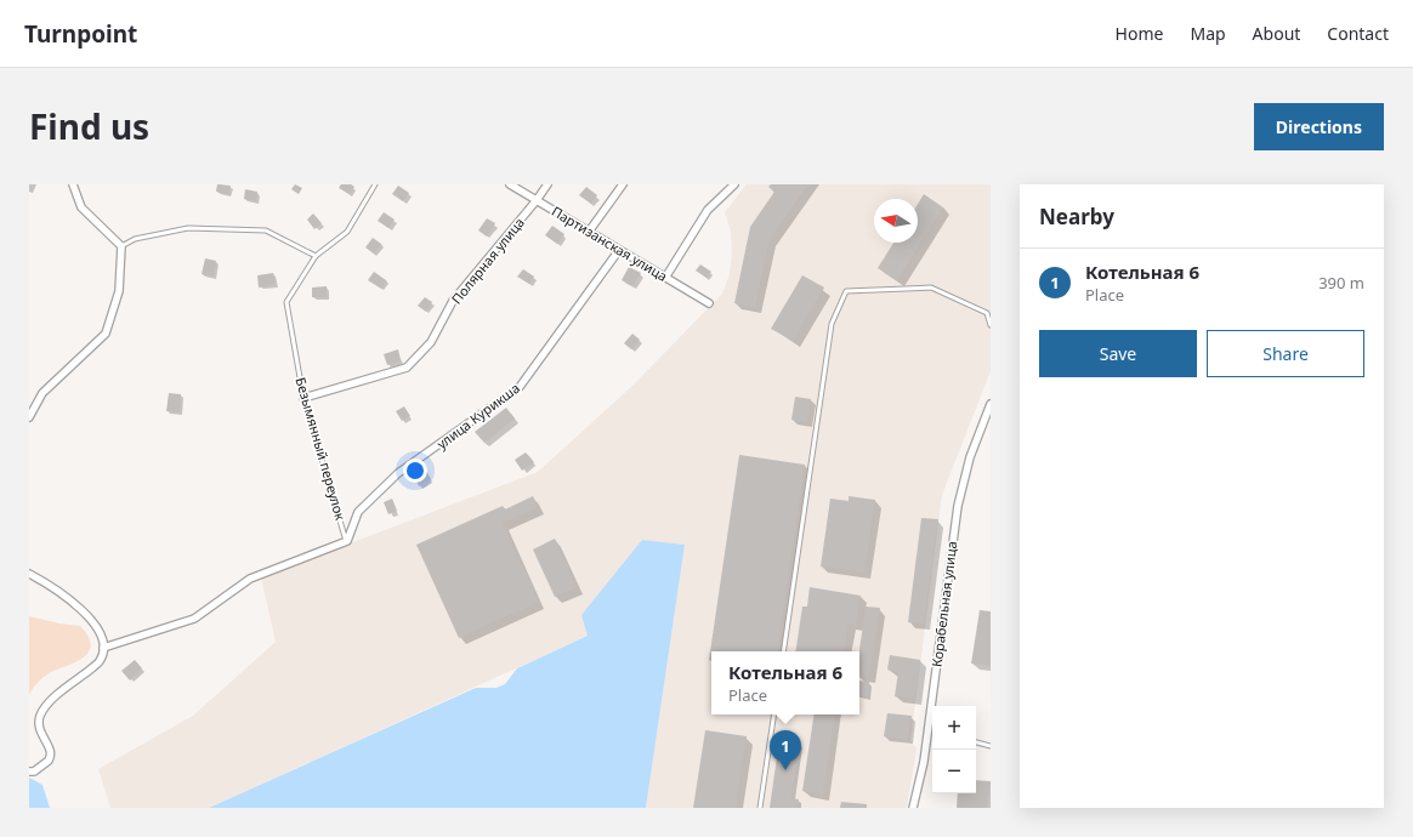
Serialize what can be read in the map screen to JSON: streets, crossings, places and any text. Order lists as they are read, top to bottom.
{
  "streets": {
    "street": [
      "Партизанская улица",
      "Полярная улица",
      "улица Курикша",
      "Корабельная улица"
    ],
    "lane": ["Безымянный переулок"]
  },
  "crossings": [
    ["Партизанская улица", "Полярная улица"],
    ["Партизанская улица", "улица Курикша"],
    ["Полярная улица", "Безымянный переулок"],
    ["улица Курикша", "Безымянный переулок"]
  ],
  "north": "left",
  "page": {
    "header": "Turnpoint",
    "nav": [
      "Home",
      "Map",
      "About",
      "Contact"
    ],
    "title": "Find us",
    "buttons": [
      "Directions",
      ["Save", "Share"]
    ],
    "heading": "Nearby",
    "list": [
      {
        "mark": "1",
        "name": "Котельная 6",
        "note": "Place",
        "value": "390 m"
      }
    ],
    "popup": ["Котельная 6", "Place"],
    "map_buttons": ["+", "−"],
    "pins": "1"
  }
}
